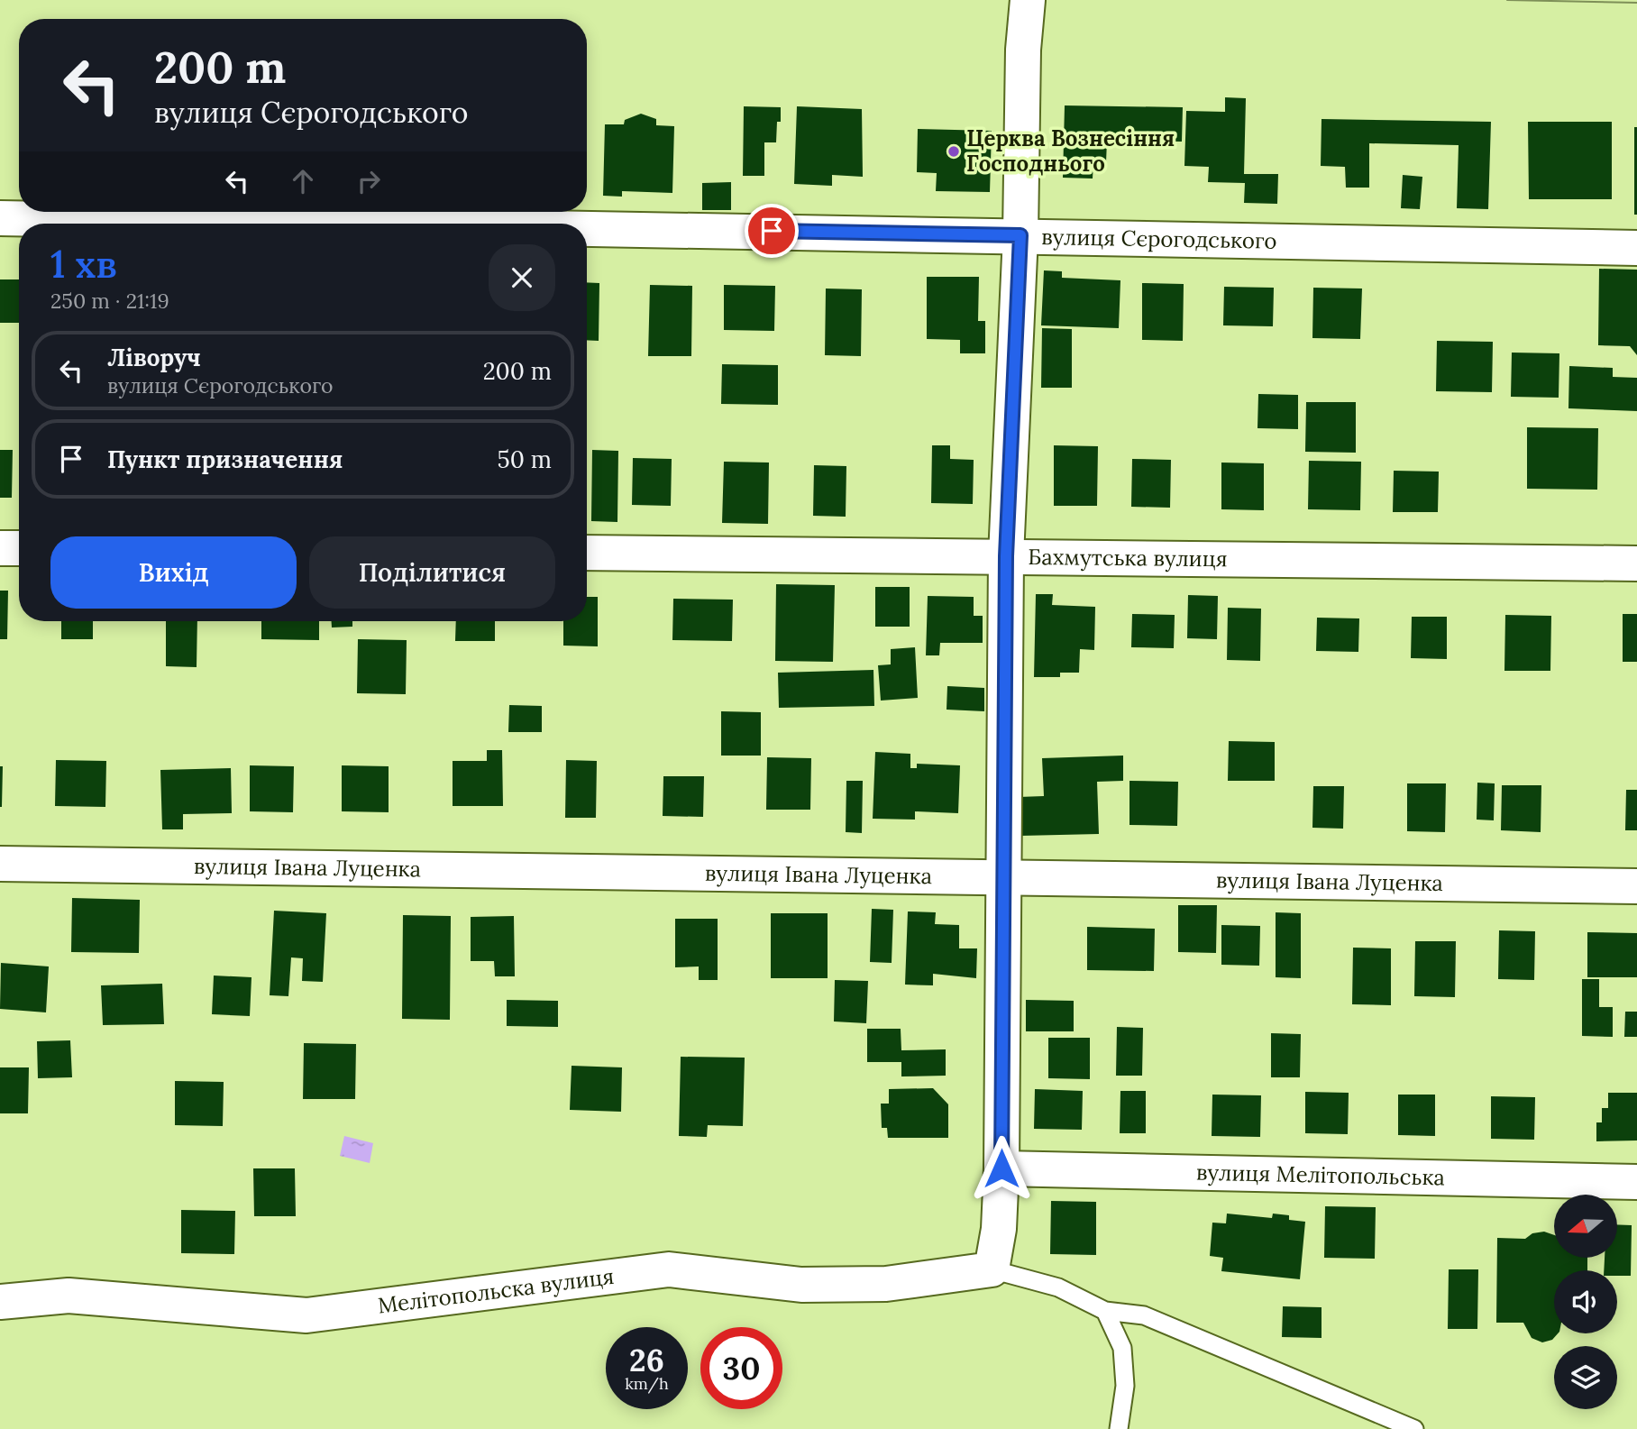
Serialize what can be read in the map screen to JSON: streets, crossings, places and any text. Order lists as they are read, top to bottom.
{
  "streets": {
    "street": [
      "вулиця Сєрогодського",
      "Бахмутська вулиця",
      "вулиця Івана Луценка",
      "вулиця Мелітопольська",
      "Мелітопольска вулиця"
    ]
  },
  "places": ["Церква Вознесіння Господнього"],
  "north": "left",
  "page": {
    "turn": ["200 m", "вулиця Сєрогодського"],
    "heading": ["1 хв", "250 m · 21:19"],
    "list": [
      {
        "name": "Ліворуч",
        "note": "вулиця Сєрогодського",
        "value": "200 m"
      },
      {
        "name": "Пункт призначення",
        "value": "50 m"
      }
    ],
    "buttons": ["Вихід", "Поділитися"],
    "speed": "26 km/h",
    "limit": "30"
  }
}
